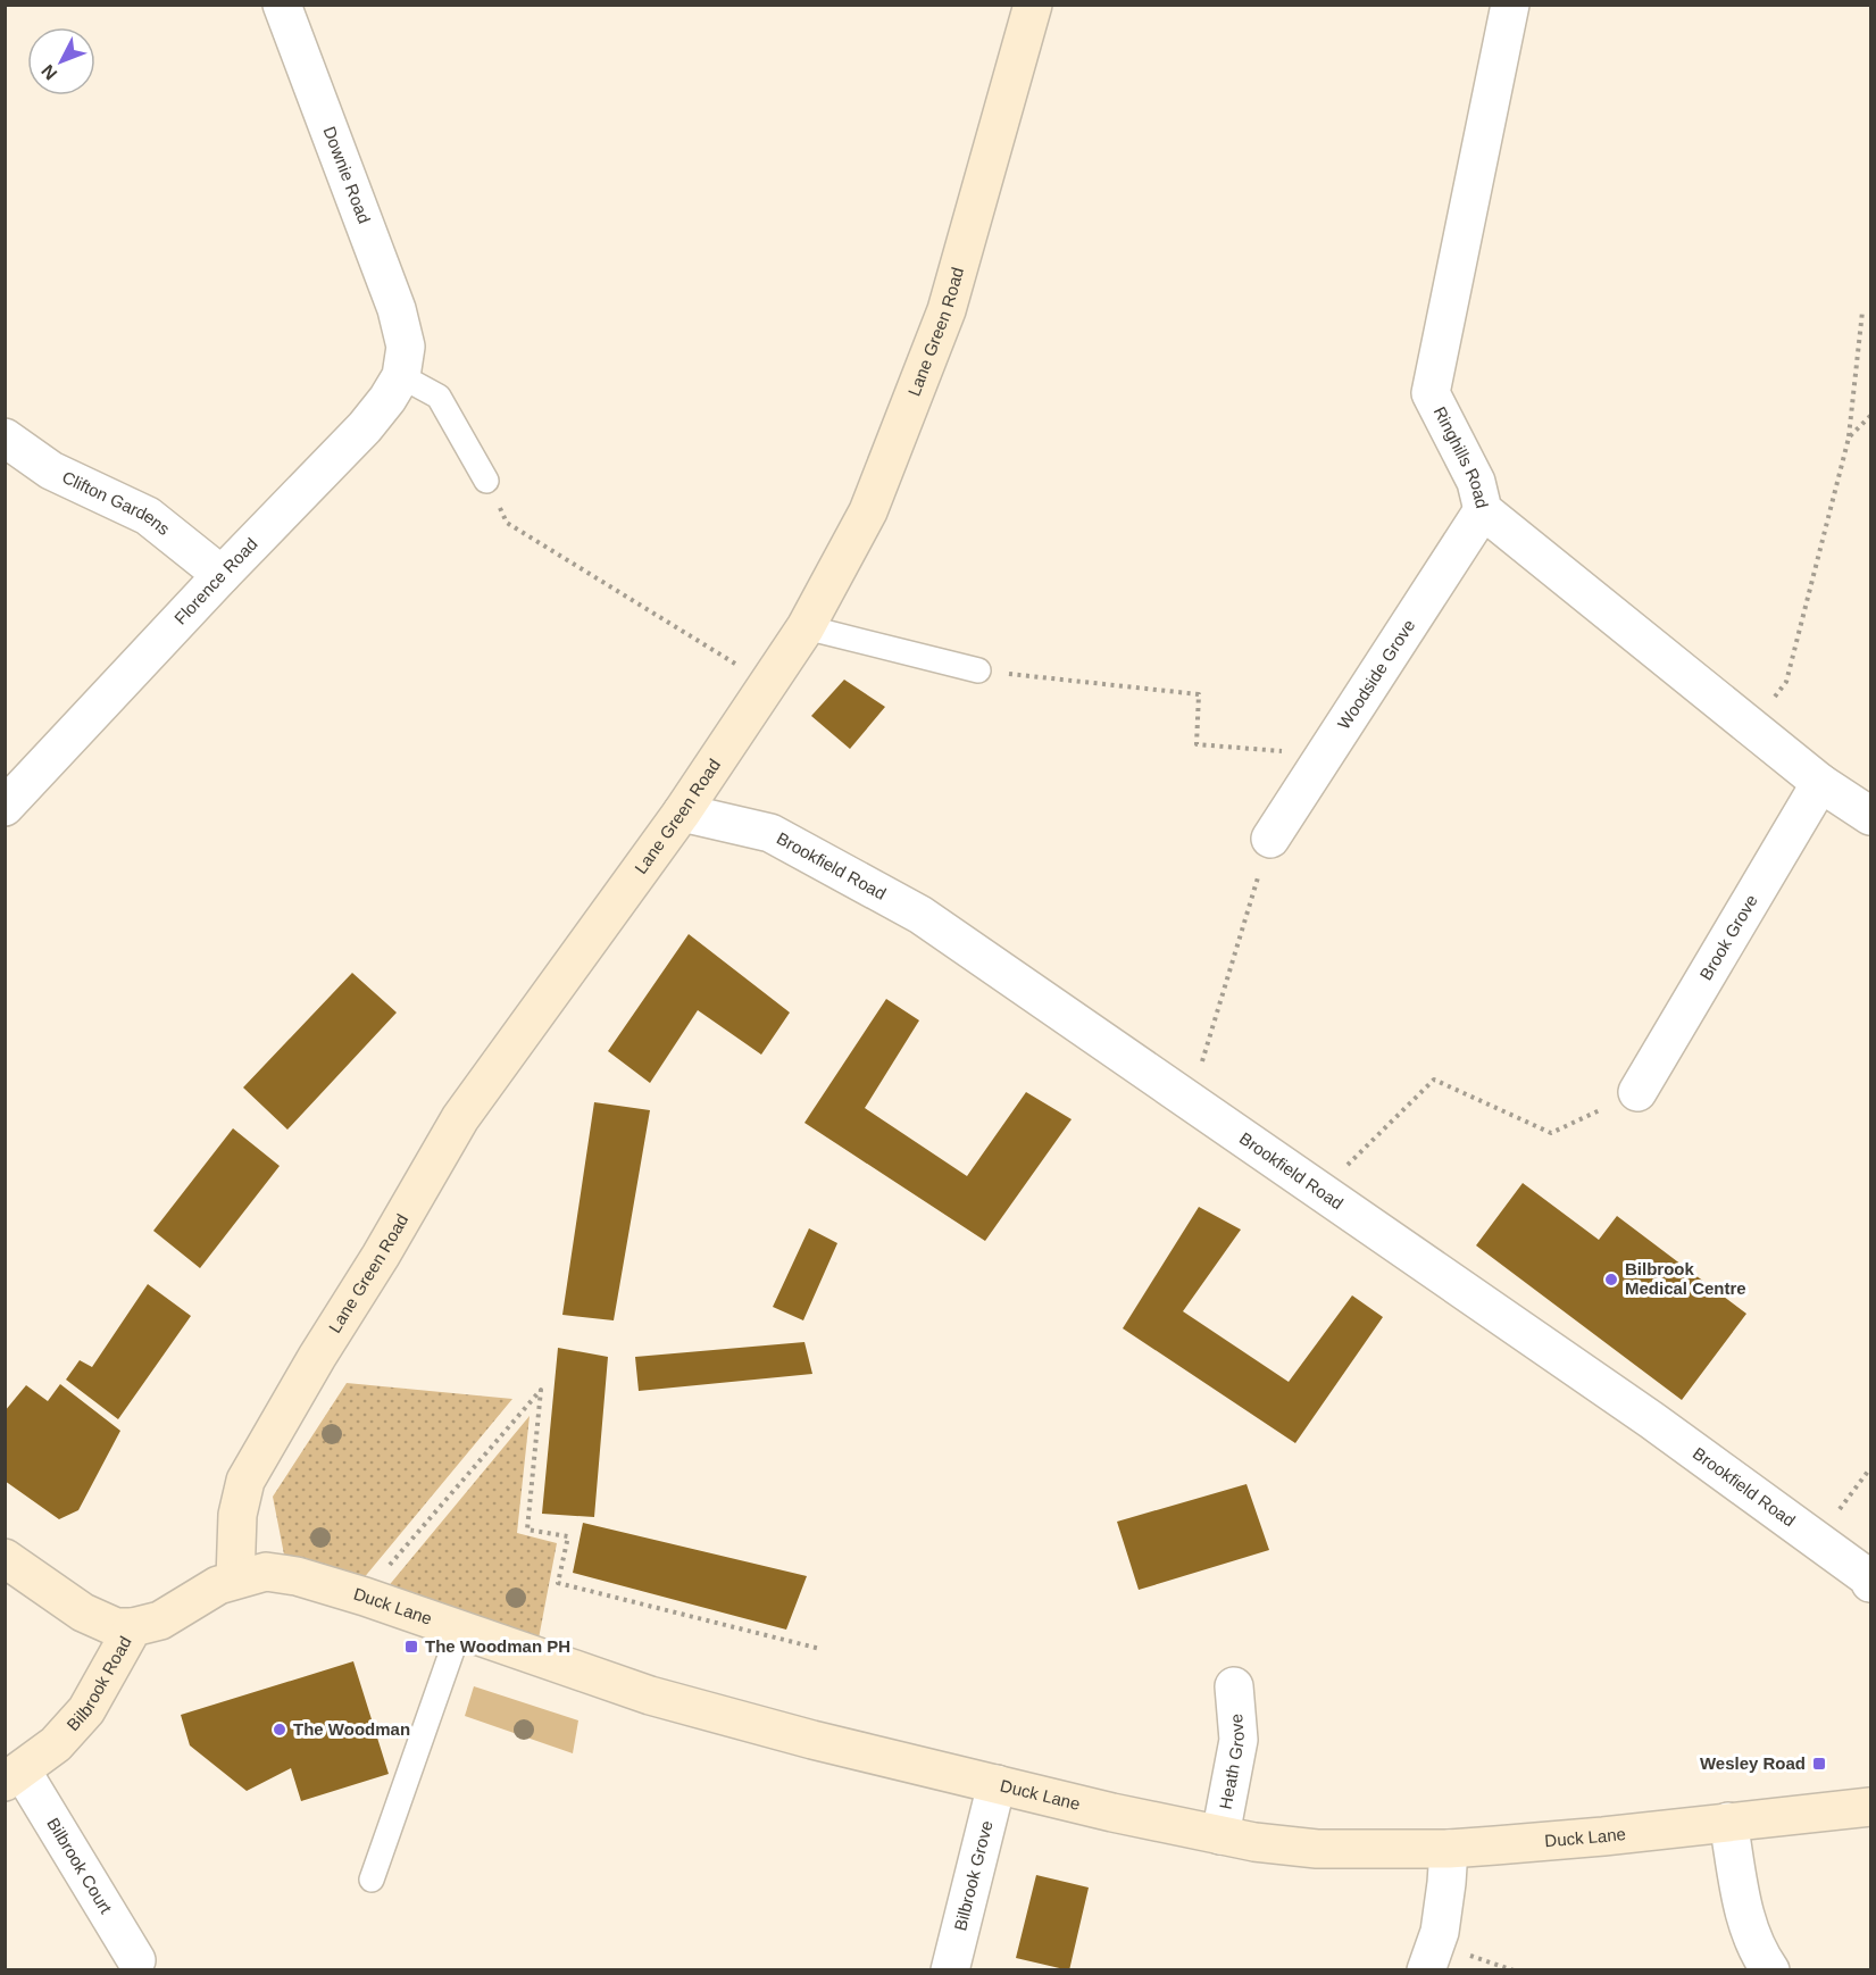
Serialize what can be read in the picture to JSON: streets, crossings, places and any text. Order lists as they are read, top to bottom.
{
  "streets": {
    "street": [
      "Downie Road",
      "Lane Green Road",
      "Ringhills Road",
      "Clifton Gardens",
      "Florence Road",
      "Woodside Grove",
      "Brookfield Road",
      "Brook Grove",
      "Duck Lane",
      "Bilbrook Road",
      "Heath Grove",
      "Bilbrook Court",
      "Bilbrook Grove"
    ]
  },
  "crossings": [
    ["Downie Road", "Florence Road"],
    ["Lane Green Road", "Brookfield Road"],
    ["Lane Green Road", "Duck Lane"],
    ["Lane Green Road", "Bilbrook Road"],
    ["Ringhills Road", "Woodside Grove"],
    ["Ringhills Road", "Brook Grove"],
    ["Clifton Gardens", "Florence Road"],
    ["Duck Lane", "Bilbrook Road"],
    ["Duck Lane", "Heath Grove"],
    ["Duck Lane", "Bilbrook Grove"],
    ["Bilbrook Road", "Bilbrook Court"]
  ],
  "places": {
    "other": ["Bilbrook Medical Centre", "The Woodman"],
    "transit": ["The Woodman PH", "Wesley Road"]
  },
  "north": "bottom left"
}
